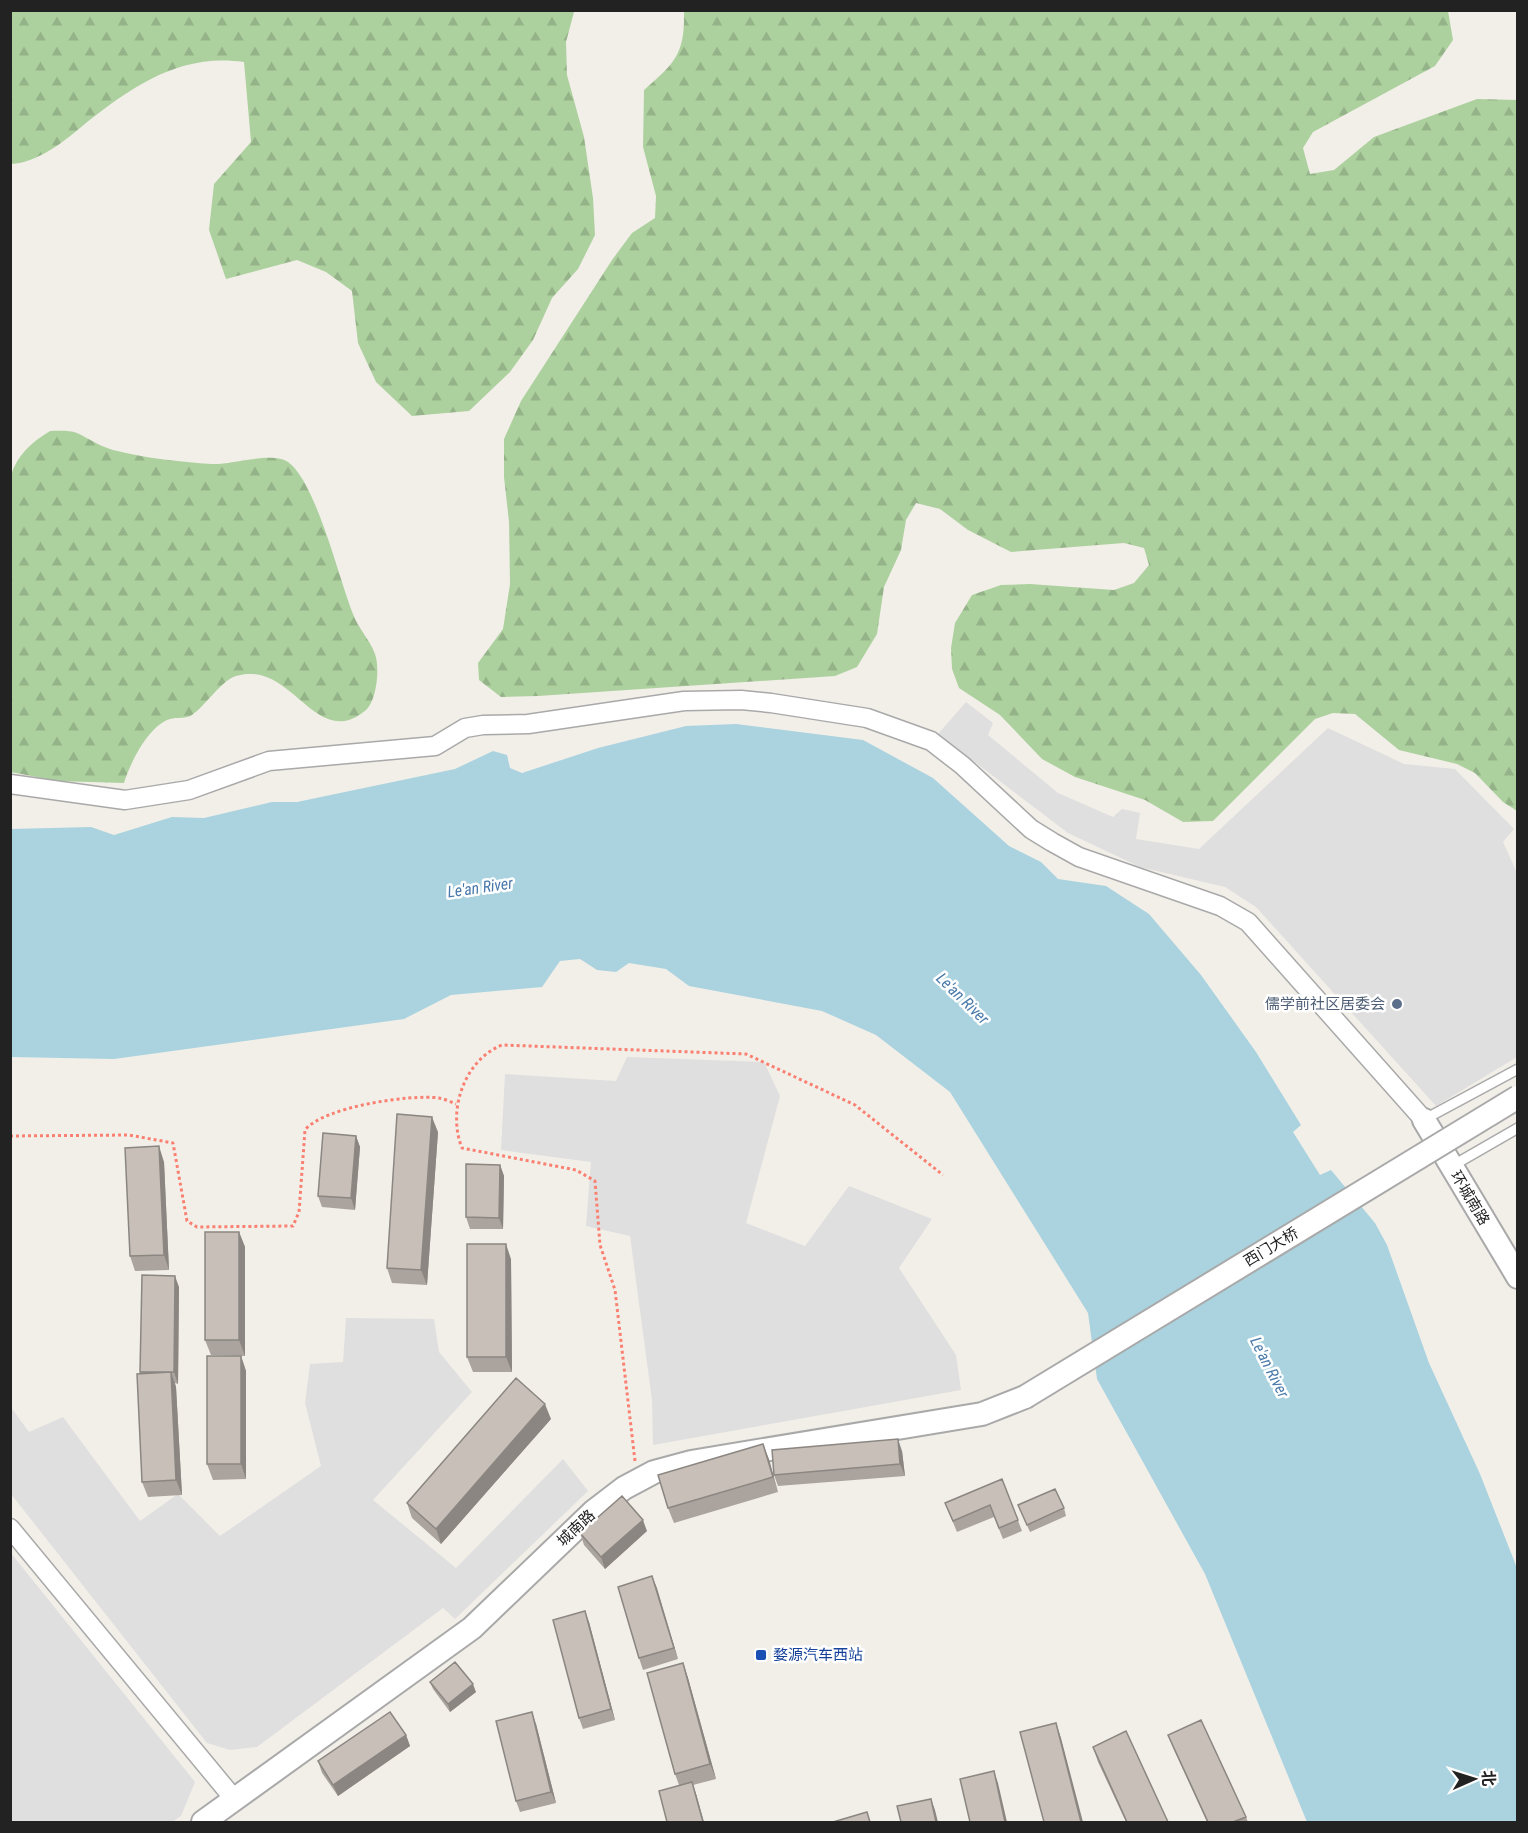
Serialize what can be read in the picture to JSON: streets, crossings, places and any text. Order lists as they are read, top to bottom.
{
  "streets": {
    "street": ["环城南路", "西门大桥", "城南路"]
  },
  "crossings": [
    ["西门大桥", "城南路"]
  ],
  "water": ["Le'an River"],
  "places": {
    "other": ["儒学前社区居委会"],
    "transit": ["婺源汽车西站"]
  },
  "north": "right"
}
